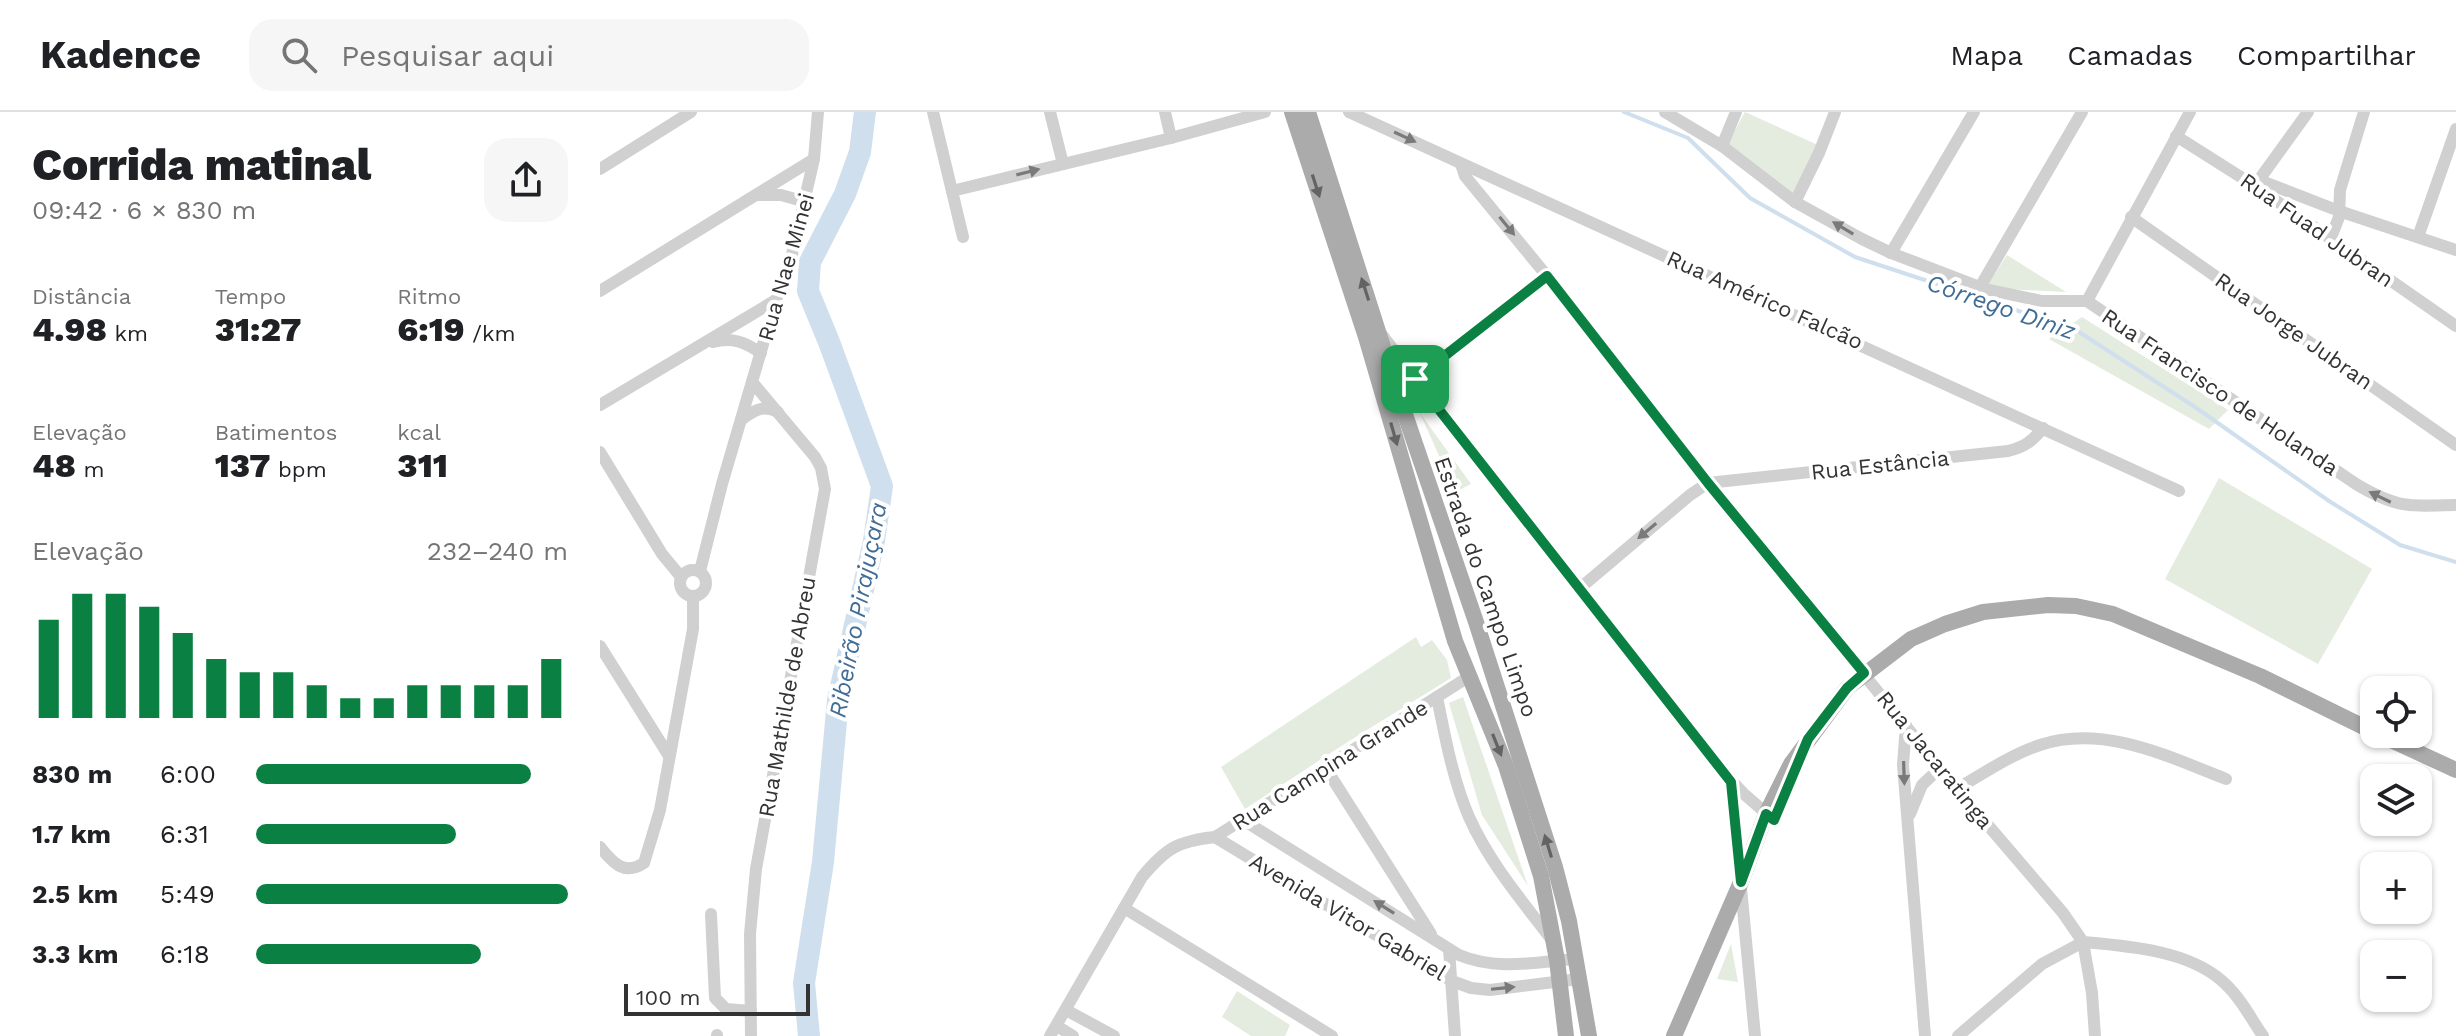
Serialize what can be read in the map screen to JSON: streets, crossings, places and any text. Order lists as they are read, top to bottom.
{
  "streets": {
    "main road": ["Estrada do Campo Limpo"],
    "street": [
      "Rua Fuad Jubran",
      "Rua Nae Minei",
      "Rua Américo Falcão",
      "Rua Jorge Jubran",
      "Rua Francisco de Holanda",
      "Rua Estância",
      "Rua Mathilde de Abreu",
      "Rua Jacaratinga",
      "Rua Campina Grande",
      "Avenida Vitor Gabriel"
    ]
  },
  "crossings": [
    ["Rua Nae Minei", "Rua Mathilde de Abreu"],
    ["Rua Américo Falcão", "Rua Estância"],
    ["Rua Américo Falcão", "Rua Jacaratinga"],
    ["Rua Estância", "Rua Jacaratinga"],
    ["Estrada do Campo Limpo", "Rua Campina Grande"],
    ["Estrada do Campo Limpo", "Avenida Vitor Gabriel"],
    ["Rua Campina Grande", "Avenida Vitor Gabriel"]
  ],
  "one_way": ["Rua Francisco de Holanda"],
  "water": ["Córrego Diniz", "Ribeirão Pirajuçara"],
  "scale_bar": "100 m",
  "page": {
    "header": "Kadence",
    "search": "Pesquisar aqui",
    "nav": ["Mapa", "Camadas", "Compartilhar"],
    "heading": ["Corrida matinal", "09:42 · 6 × 830 m"],
    "stats": [
      ["Distância", "4.98 km"],
      ["Tempo", "31:27"],
      ["Ritmo", "6:19 /km"],
      ["Elevação", "48 m"],
      ["Batimentos", "137 bpm"],
      ["kcal", "311"]
    ],
    "chart": ["Elevação", "232–240 m"],
    "map_buttons": ["+", "−"],
    "list": [
      {
        "name": "830 m",
        "note": "6:00"
      },
      {
        "name": "1.7 km",
        "note": "6:31"
      },
      {
        "name": "2.5 km",
        "note": "5:49"
      },
      {
        "name": "3.3 km",
        "note": "6:18"
      }
    ],
    "scale": "100 m"
  }
}
